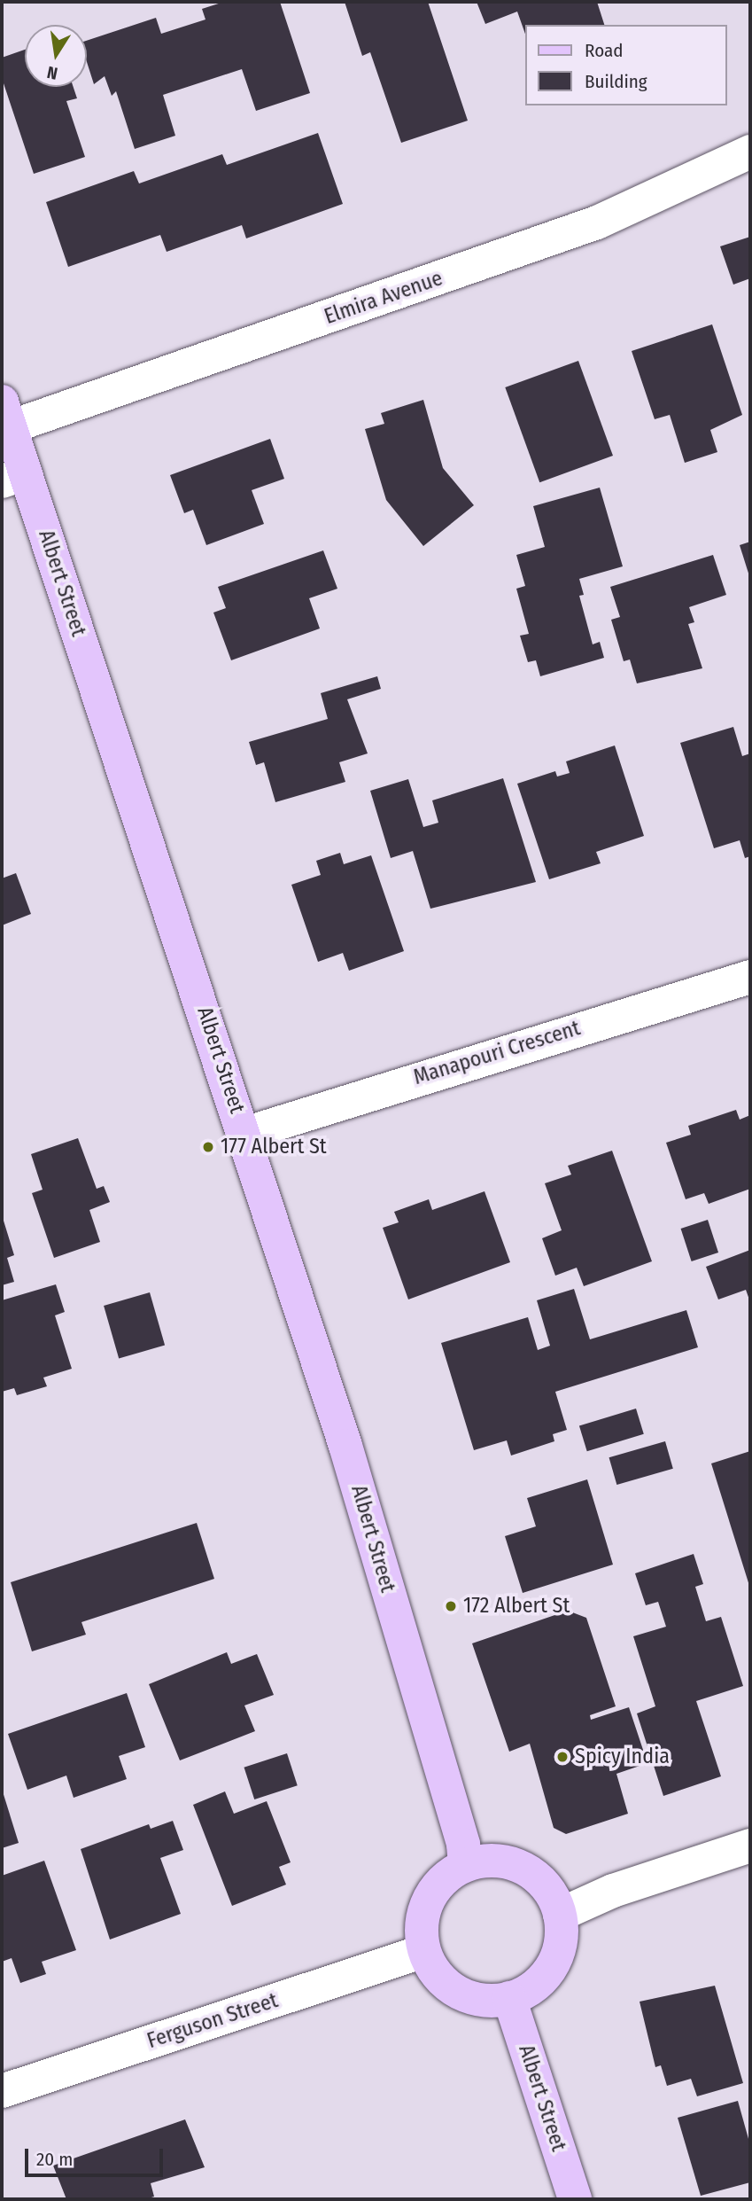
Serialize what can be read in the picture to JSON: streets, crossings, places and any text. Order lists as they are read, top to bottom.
{
  "streets": {
    "main road": ["Albert Street"],
    "street": ["Elmira Avenue", "Manapouri Crescent", "Ferguson Street"]
  },
  "crossings": [
    ["Elmira Avenue", "Albert Street"],
    ["Albert Street", "Manapouri Crescent"],
    ["Albert Street", "Ferguson Street"]
  ],
  "places": ["177 Albert St", "172 Albert St", "Spicy India"],
  "legend": ["Road", "Building"],
  "scale_bar": "20 m",
  "north": "bottom"
}
